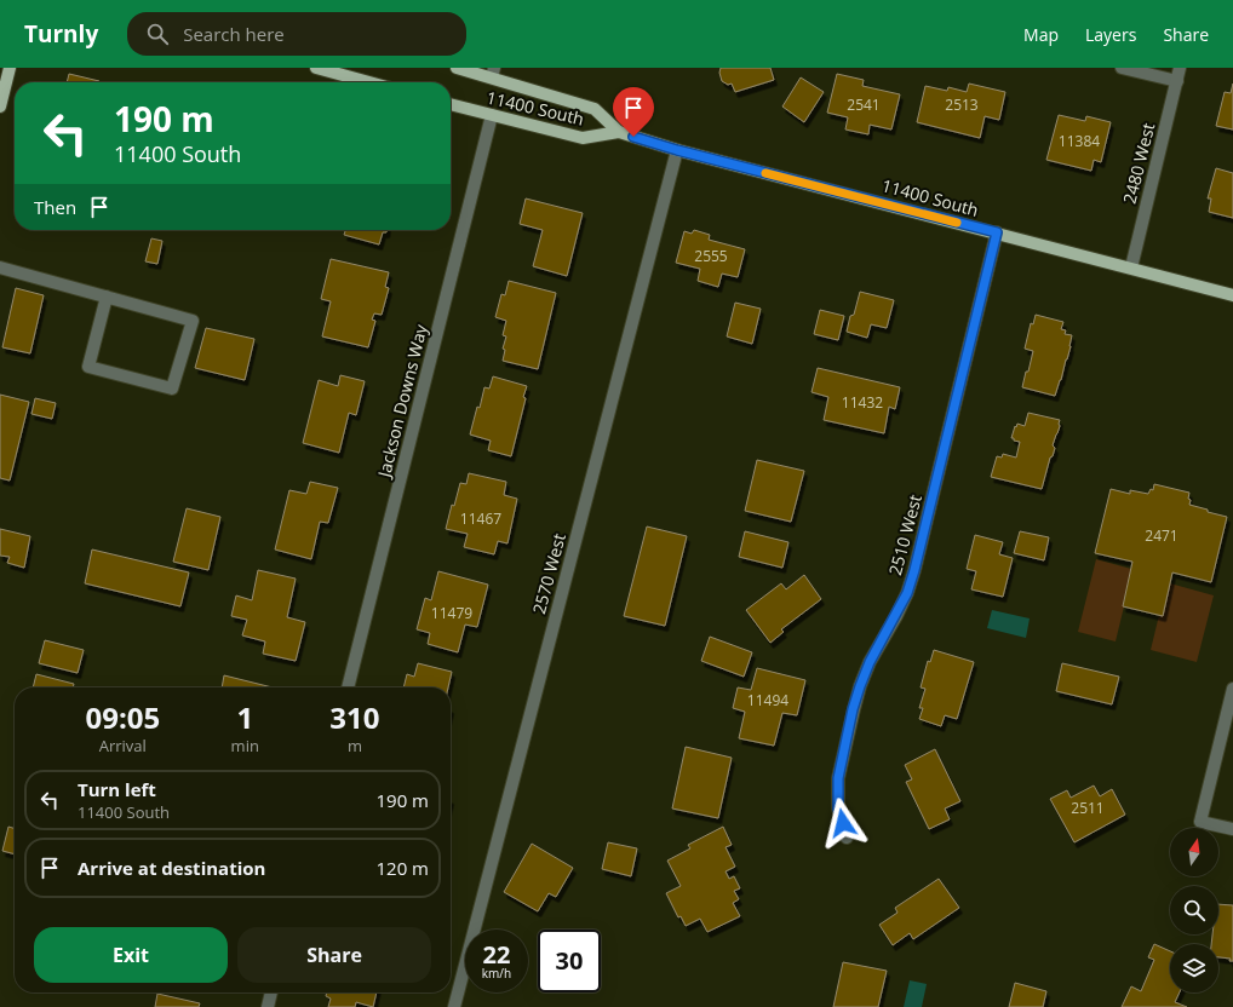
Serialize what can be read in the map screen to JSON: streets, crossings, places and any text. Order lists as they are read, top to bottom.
{
  "streets": {
    "main road": ["11400 South"],
    "street": [
      "2480 West",
      "Jackson Downs Way",
      "2510 West",
      "2570 West"
    ]
  },
  "crossings": [
    ["11400 South", "2480 West"],
    ["11400 South", "Jackson Downs Way"],
    ["11400 South", "2510 West"],
    ["11400 South", "2570 West"]
  ],
  "house_numbers": [
    "2541",
    "2513",
    "11384",
    "2555",
    "11432",
    "11467",
    "2471",
    "11479",
    "11494",
    "2511"
  ],
  "north": "top",
  "page": {
    "header": "Turnly",
    "search": "Search here",
    "nav": ["Map", "Layers", "Share"],
    "turn": ["190 m", "11400 South"],
    "then": "Then",
    "eta": [
      "09:05",
      "Arrival",
      "1",
      "min",
      "310",
      "m"
    ],
    "list": [
      {
        "name": "Turn left",
        "note": "11400 South",
        "value": "190 m"
      },
      {
        "name": "Arrive at destination",
        "value": "120 m"
      }
    ],
    "buttons": ["Exit", "Share"],
    "speed": "22 km/h",
    "limit": "30"
  }
}
